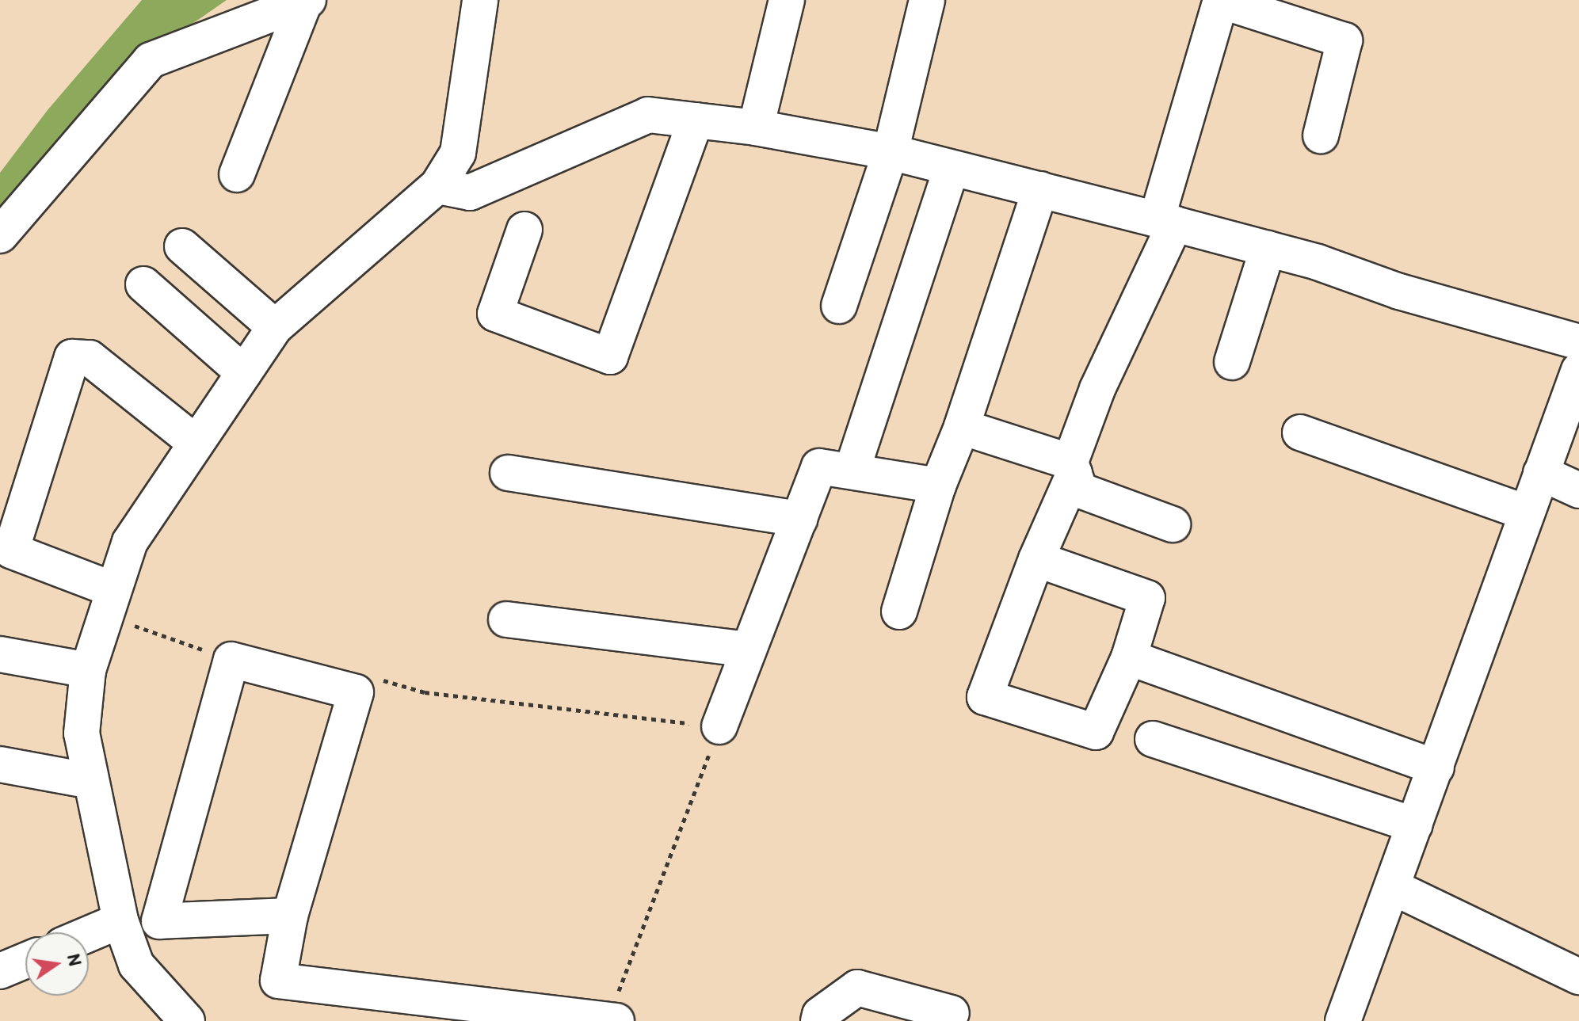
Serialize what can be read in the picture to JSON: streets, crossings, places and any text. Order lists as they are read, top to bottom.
{
  "north": "right"
}
